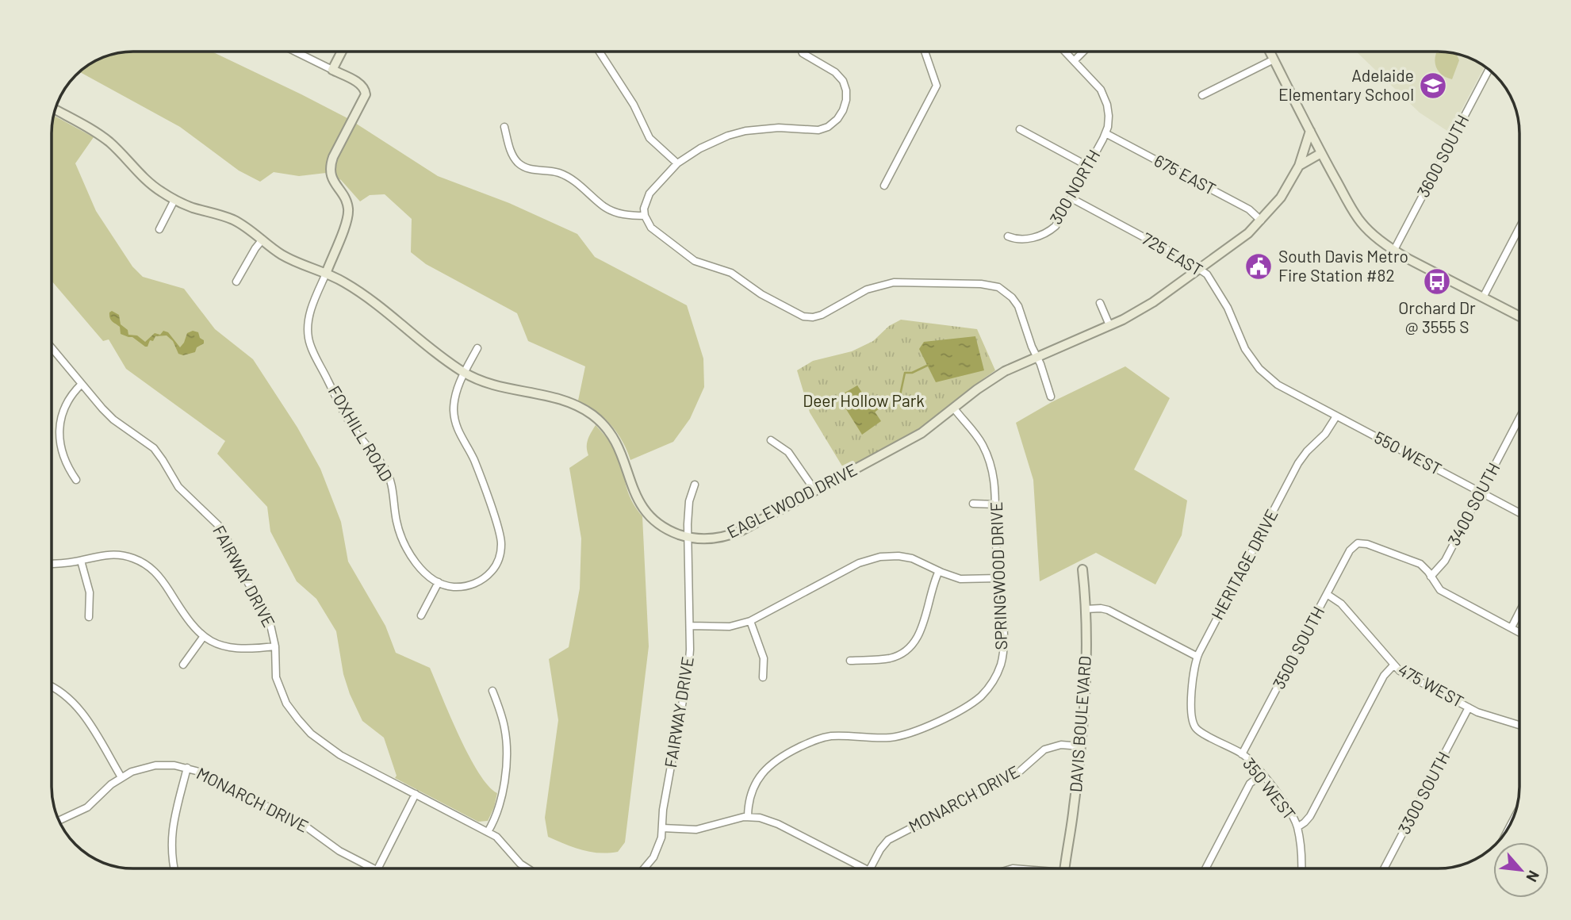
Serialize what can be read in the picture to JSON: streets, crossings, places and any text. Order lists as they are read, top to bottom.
{
  "streets": {
    "main road": ["FOXHILL ROAD", "EAGLEWOOD DRIVE", "DAVIS BOULEVARD"],
    "street": [
      "3600 SOUTH",
      "675 EAST",
      "300 NORTH",
      "725 EAST",
      "550 WEST",
      "3400 SOUTH",
      "HERITAGE DRIVE",
      "SPRINGWOOD DRIVE",
      "FAIRWAY DRIVE",
      "3500 SOUTH",
      "475 WEST",
      "350 WEST",
      "3300 SOUTH",
      "MONARCH DRIVE"
    ]
  },
  "crossings": [
    ["675 EAST", "300 NORTH"],
    ["675 EAST", "EAGLEWOOD DRIVE"],
    ["300 NORTH", "725 EAST"],
    ["725 EAST", "550 WEST"],
    ["725 EAST", "EAGLEWOOD DRIVE"],
    ["FOXHILL ROAD", "EAGLEWOOD DRIVE"],
    ["550 WEST", "3400 SOUTH"],
    ["550 WEST", "HERITAGE DRIVE"],
    ["EAGLEWOOD DRIVE", "SPRINGWOOD DRIVE"],
    ["EAGLEWOOD DRIVE", "FAIRWAY DRIVE"],
    ["3400 SOUTH", "3500 SOUTH"],
    ["HERITAGE DRIVE", "350 WEST"],
    ["3500 SOUTH", "475 WEST"],
    ["3500 SOUTH", "350 WEST"],
    ["475 WEST", "3300 SOUTH"],
    ["DAVIS BOULEVARD", "MONARCH DRIVE"]
  ],
  "parks": ["Deer Hollow Park"],
  "places": {
    "school or university": ["Adelaide Elementary School"],
    "public building": ["South Davis Metro Fire Station #82"],
    "bus stop": ["Orchard Dr @ 3555 S"]
  },
  "north": "bottom right"
}
